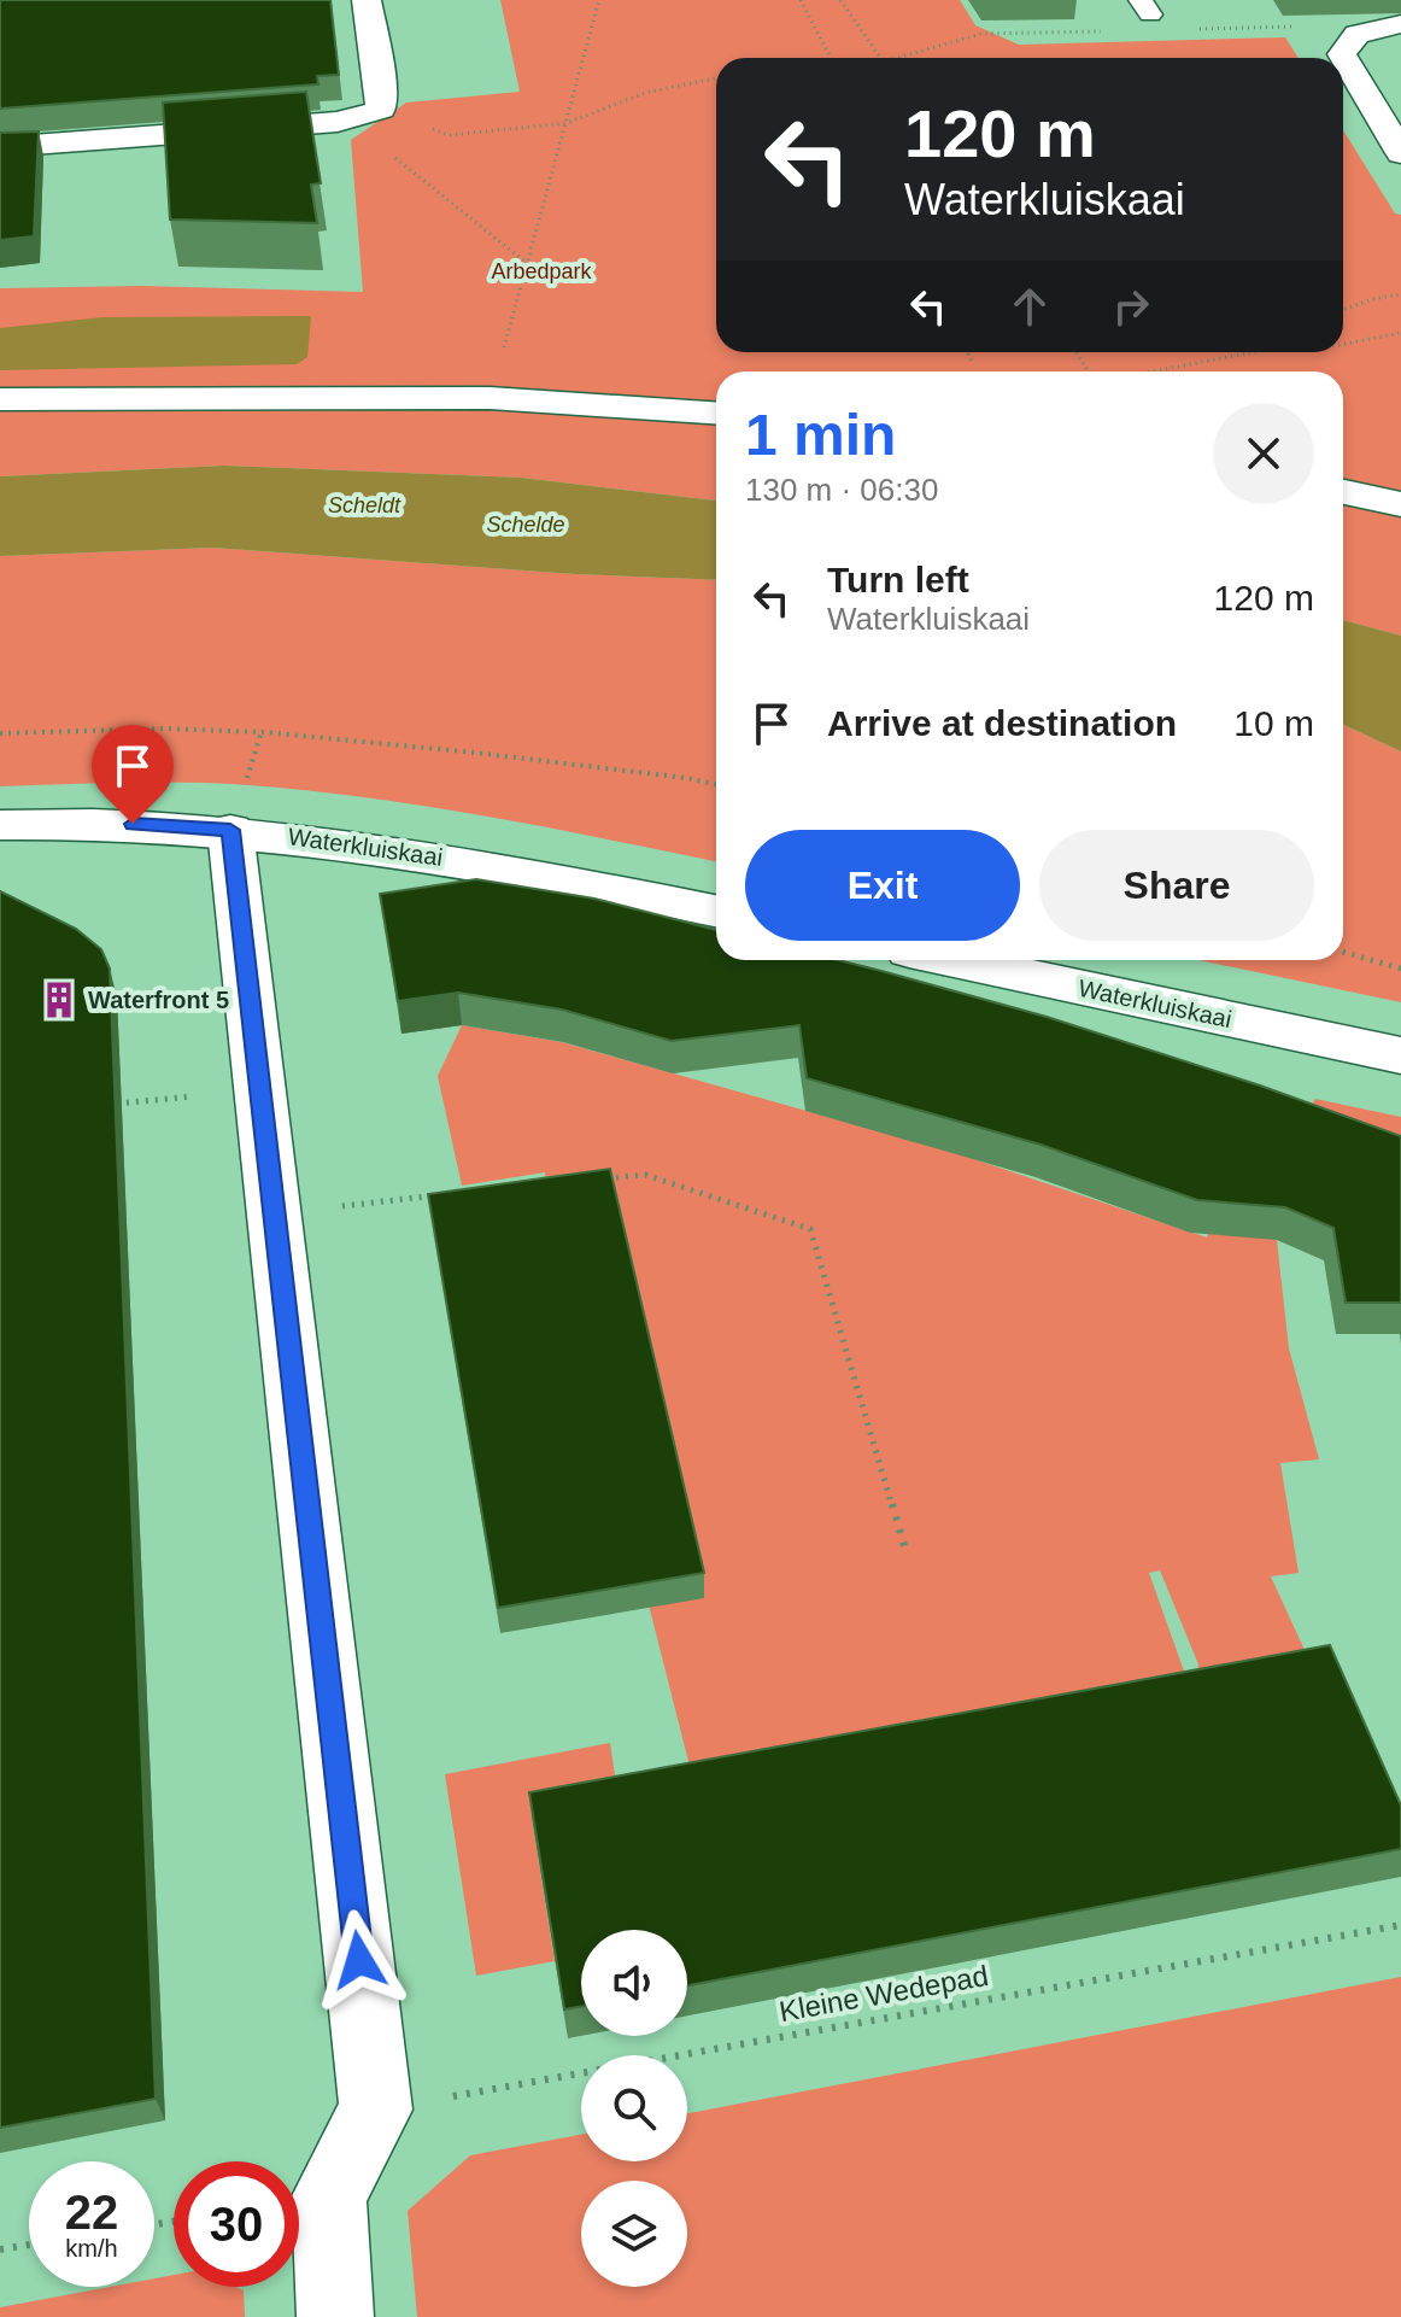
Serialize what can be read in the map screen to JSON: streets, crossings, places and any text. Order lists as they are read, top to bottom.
{
  "streets": {
    "street": ["Waterkluiskaai"],
    "path": ["Kleine Wedepad"]
  },
  "water": ["Scheldt", "Schelde"],
  "parks": ["Arbedpark"],
  "places": {
    "building": ["Waterfront 5"]
  },
  "page": {
    "turn": ["120 m", "Waterkluiskaai"],
    "heading": ["1 min", "130 m · 06:30"],
    "list": [
      {
        "name": "Turn left",
        "note": "Waterkluiskaai",
        "value": "120 m"
      },
      {
        "name": "Arrive at destination",
        "value": "10 m"
      }
    ],
    "buttons": ["Exit", "Share"],
    "speed": "22 km/h",
    "limit": "30"
  }
}
